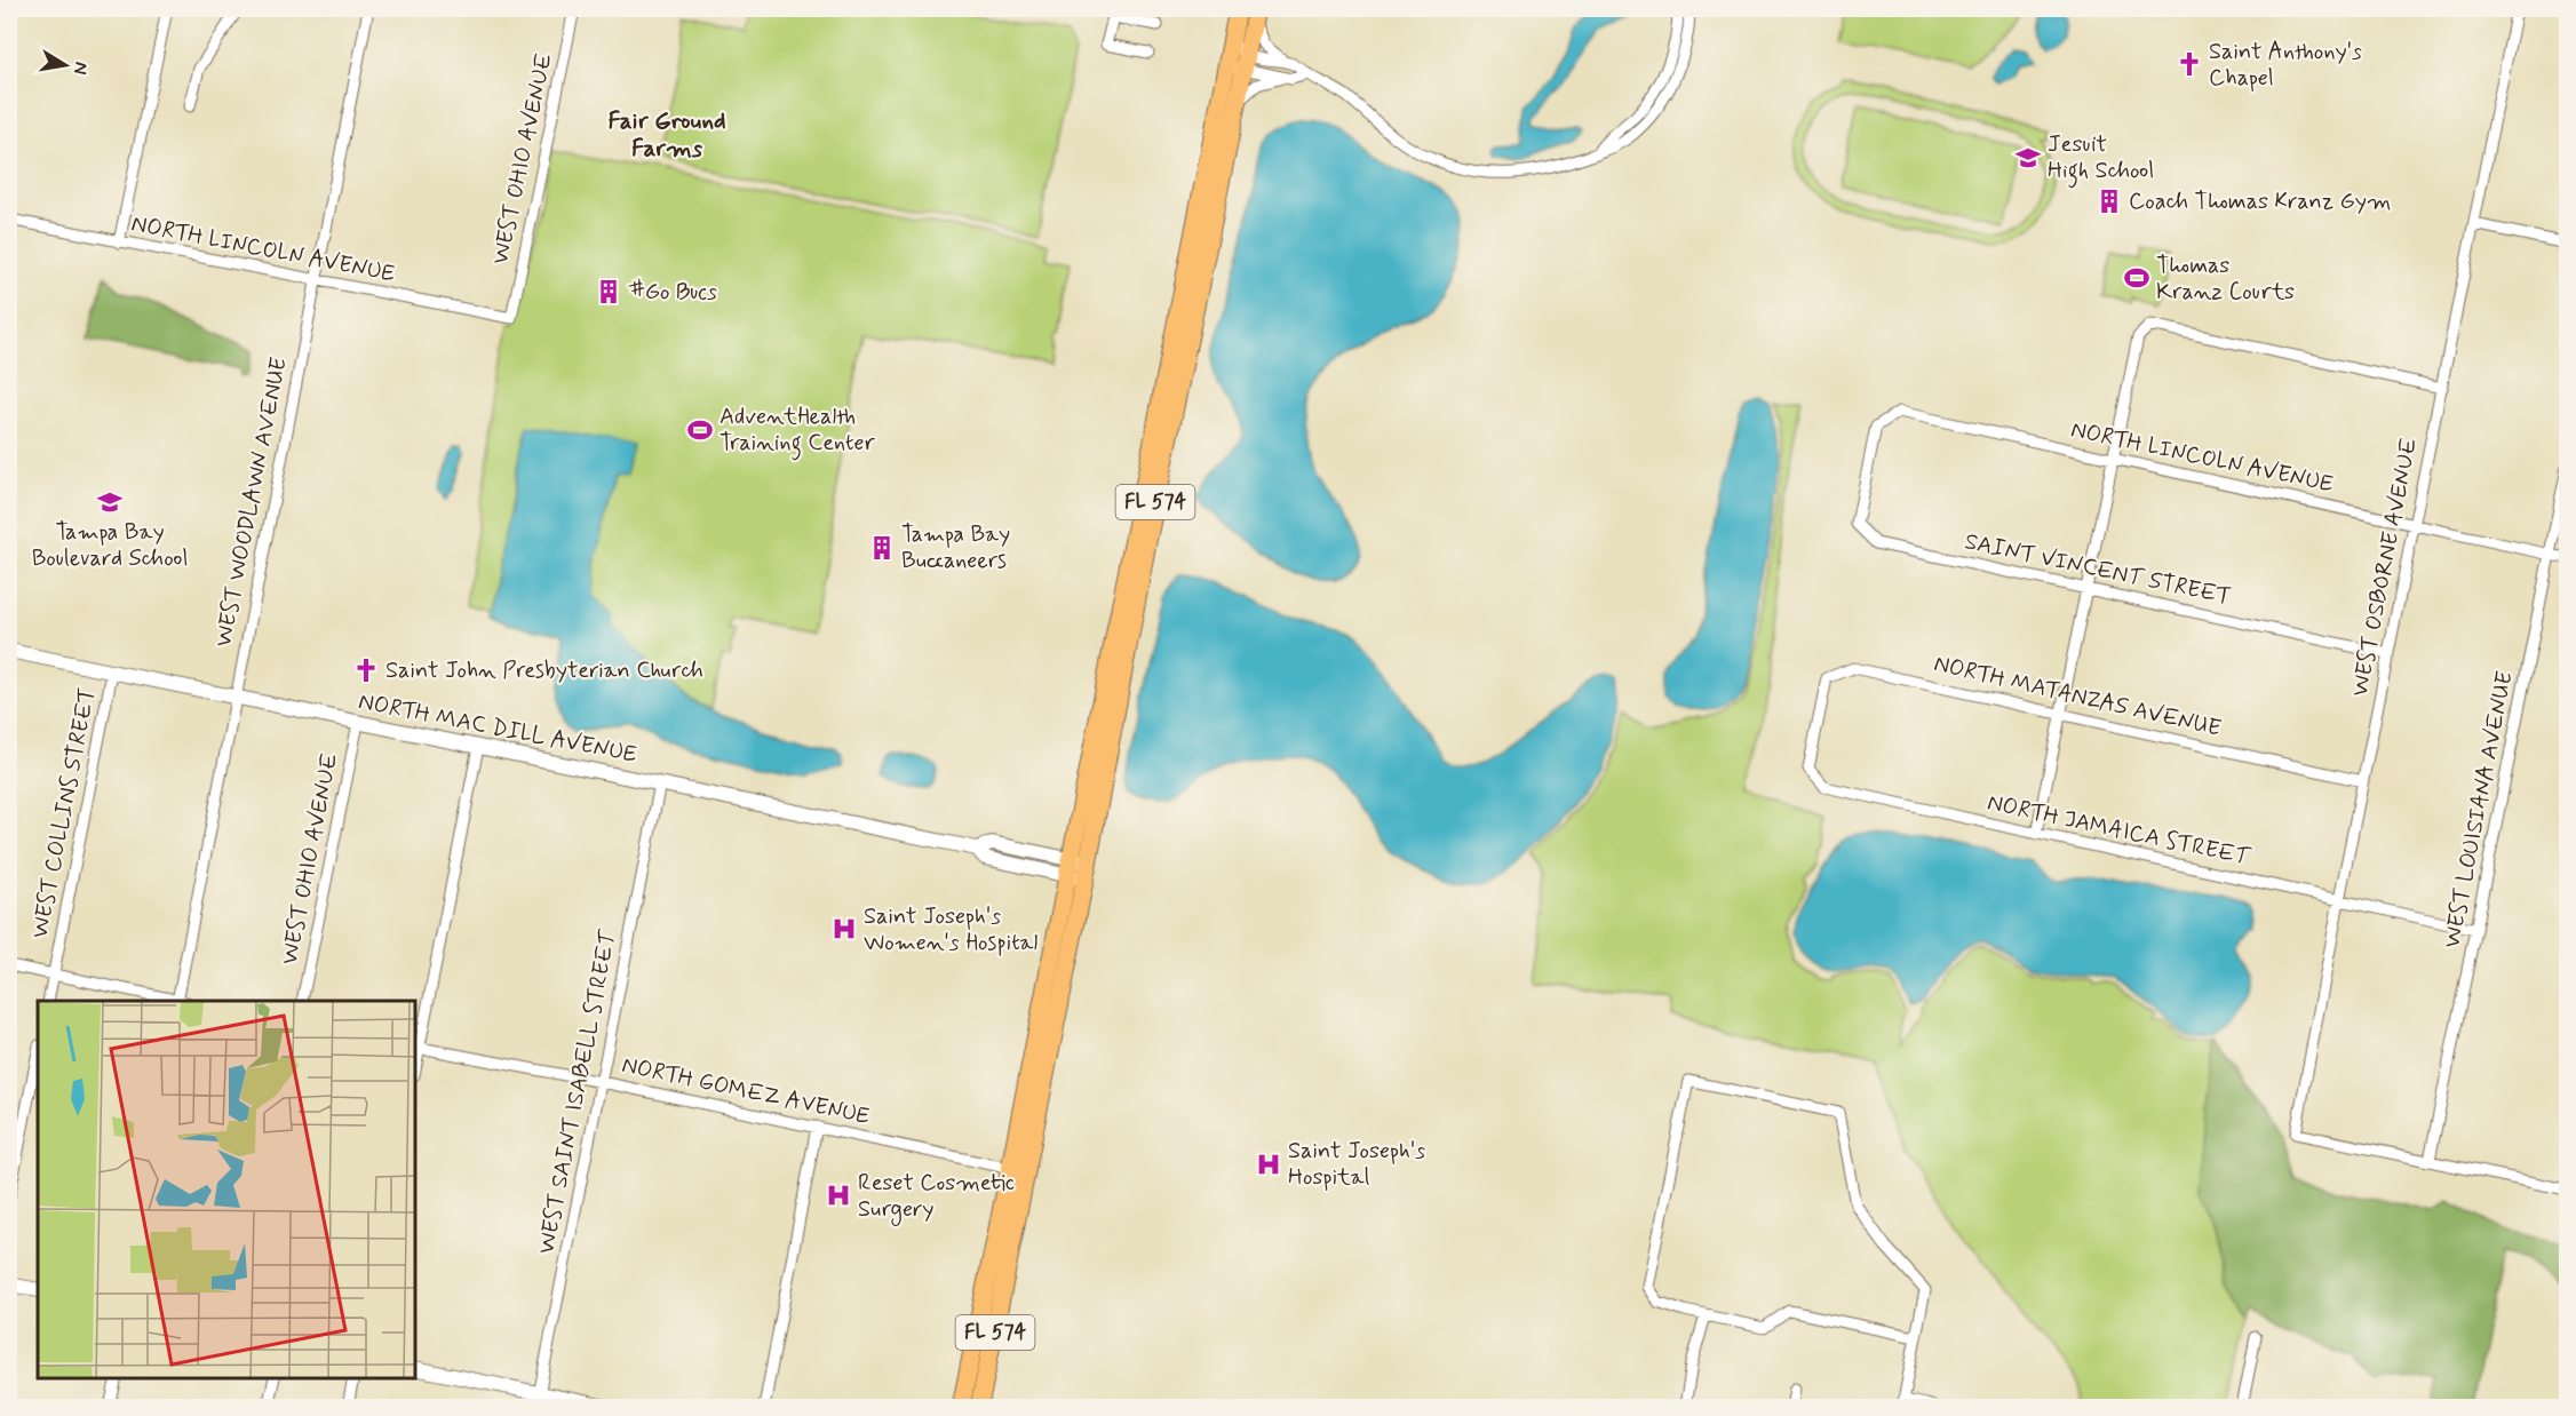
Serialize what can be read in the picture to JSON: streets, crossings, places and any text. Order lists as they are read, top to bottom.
{
  "streets": {
    "main road": ["FL 574"],
    "street": [
      "WEST OHIO AVENUE",
      "NORTH LINCOLN AVENUE",
      "WEST WOODLAWN AVENUE",
      "WEST OSBORNE AVENUE",
      "SAINT VINCENT STREET",
      "NORTH MATANZAS AVENUE",
      "NORTH MAC DILL AVENUE",
      "WEST LOUISIANA AVENUE",
      "WEST COLLINS STREET",
      "NORTH JAMAICA STREET",
      "NORTH GOMEZ AVENUE",
      "WEST SAINT ISABELL STREET"
    ]
  },
  "crossings": [
    ["WEST OHIO AVENUE", "NORTH LINCOLN AVENUE"],
    ["WEST OHIO AVENUE", "NORTH MAC DILL AVENUE"],
    ["NORTH LINCOLN AVENUE", "WEST WOODLAWN AVENUE"],
    ["NORTH LINCOLN AVENUE", "WEST OSBORNE AVENUE"],
    ["NORTH LINCOLN AVENUE", "SAINT VINCENT STREET"],
    ["NORTH LINCOLN AVENUE", "WEST LOUISIANA AVENUE"],
    ["WEST WOODLAWN AVENUE", "NORTH MAC DILL AVENUE"],
    ["FL 574", "NORTH MAC DILL AVENUE"],
    ["FL 574", "NORTH GOMEZ AVENUE"],
    ["WEST OSBORNE AVENUE", "SAINT VINCENT STREET"],
    ["WEST OSBORNE AVENUE", "NORTH MATANZAS AVENUE"],
    ["WEST OSBORNE AVENUE", "WEST LOUISIANA AVENUE"],
    ["WEST OSBORNE AVENUE", "NORTH JAMAICA STREET"],
    ["NORTH MATANZAS AVENUE", "NORTH JAMAICA STREET"],
    ["NORTH MAC DILL AVENUE", "WEST COLLINS STREET"],
    ["NORTH MAC DILL AVENUE", "WEST SAINT ISABELL STREET"],
    ["WEST LOUISIANA AVENUE", "NORTH JAMAICA STREET"],
    ["NORTH GOMEZ AVENUE", "WEST SAINT ISABELL STREET"]
  ],
  "districts": ["Fair Ground Farms"],
  "places": {
    "church": ["Saint Anthony's Chapel", "Saint John Presbyterian Church"],
    "school or university": ["Jesuit High School", "Tampa Bay Boulevard School"],
    "building": ["Coach Thomas Kranz Gym", "#Go Bucs", "Tampa Bay Buccaneers"],
    "sports": ["Thomas Kranz Courts", "AdventHealth Training Center"],
    "hospital": ["Saint Joseph's Women's Hospital", "Saint Joseph's Hospital", "Reset Cosmetic Surgery"]
  },
  "north": "right"
}
